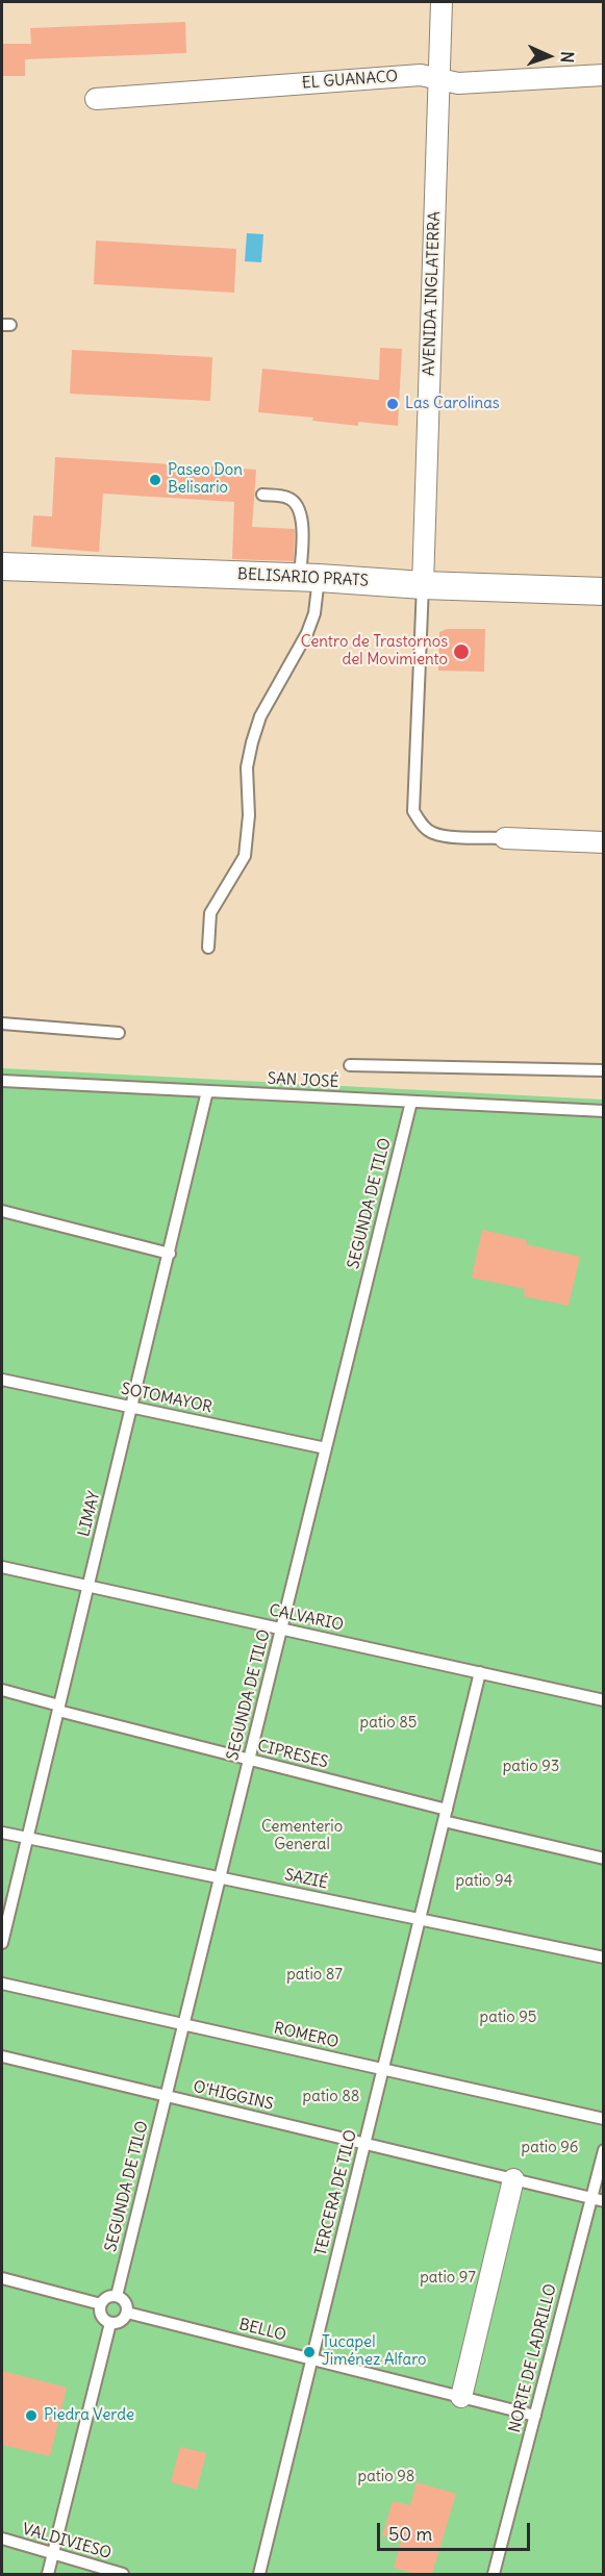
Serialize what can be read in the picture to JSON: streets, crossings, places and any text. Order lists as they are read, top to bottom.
{
  "streets": {
    "street": ["EL GUANACO", "AVENIDA INGLATERRA", "BELISARIO PRATS"],
    "lane": [
      "SAN JOSÉ",
      "SEGUNDA DE TILO",
      "SOTOMAYOR",
      "LIMAY",
      "CALVARIO",
      "CIPRESES",
      "SAZIÉ",
      "ROMERO",
      "O'HIGGINS",
      "TERCERA DE TILO",
      "BELLO",
      "NORTE DE LADRILLO",
      "VALDIVIESO"
    ]
  },
  "crossings": [
    ["EL GUANACO", "AVENIDA INGLATERRA"],
    ["AVENIDA INGLATERRA", "BELISARIO PRATS"],
    ["SAN JOSÉ", "SEGUNDA DE TILO"],
    ["SAN JOSÉ", "LIMAY"],
    ["SEGUNDA DE TILO", "SOTOMAYOR"],
    ["SEGUNDA DE TILO", "CALVARIO"],
    ["SEGUNDA DE TILO", "CIPRESES"],
    ["SEGUNDA DE TILO", "SAZIÉ"],
    ["SEGUNDA DE TILO", "ROMERO"],
    ["SEGUNDA DE TILO", "O'HIGGINS"],
    ["SEGUNDA DE TILO", "BELLO"],
    ["SOTOMAYOR", "LIMAY"],
    ["LIMAY", "CALVARIO"],
    ["LIMAY", "CIPRESES"],
    ["LIMAY", "SAZIÉ"],
    ["CALVARIO", "TERCERA DE TILO"],
    ["CIPRESES", "TERCERA DE TILO"],
    ["SAZIÉ", "TERCERA DE TILO"],
    ["ROMERO", "TERCERA DE TILO"],
    ["O'HIGGINS", "TERCERA DE TILO"],
    ["O'HIGGINS", "NORTE DE LADRILLO"],
    ["TERCERA DE TILO", "BELLO"],
    ["BELLO", "NORTE DE LADRILLO"]
  ],
  "parks": [
    "patio 85",
    "patio 93",
    "Cementerio General",
    "patio 94",
    "patio 87",
    "patio 95",
    "patio 88",
    "patio 96",
    "patio 97",
    "patio 98"
  ],
  "places": [
    "Las Carolinas",
    "Paseo Don Belisario",
    "Centro de Trastornos del Movimiento",
    "Tucapel Jiménez Alfaro",
    "Piedra Verde"
  ],
  "scale_bar": "50 m",
  "north": "right"
}
